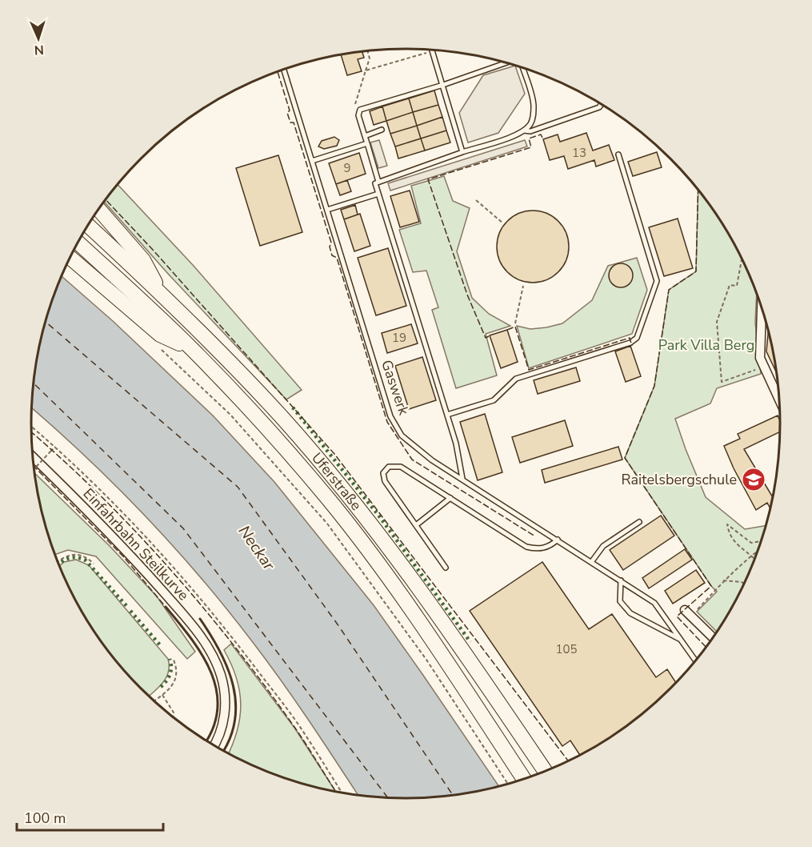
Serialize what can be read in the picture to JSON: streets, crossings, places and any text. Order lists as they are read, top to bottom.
{
  "streets": {
    "highway": ["Uferstraße"],
    "street": ["Einfahrbahn Steilkurve"],
    "lane": ["Gaswerk"]
  },
  "water": ["Neckar"],
  "parks": ["Park Villa Berg"],
  "places": {
    "school or university": ["Raitelsbergschule"]
  },
  "house_numbers": [
    "13",
    "9",
    "19",
    "105"
  ],
  "scale_bar": "100 m",
  "north": "bottom"
}
